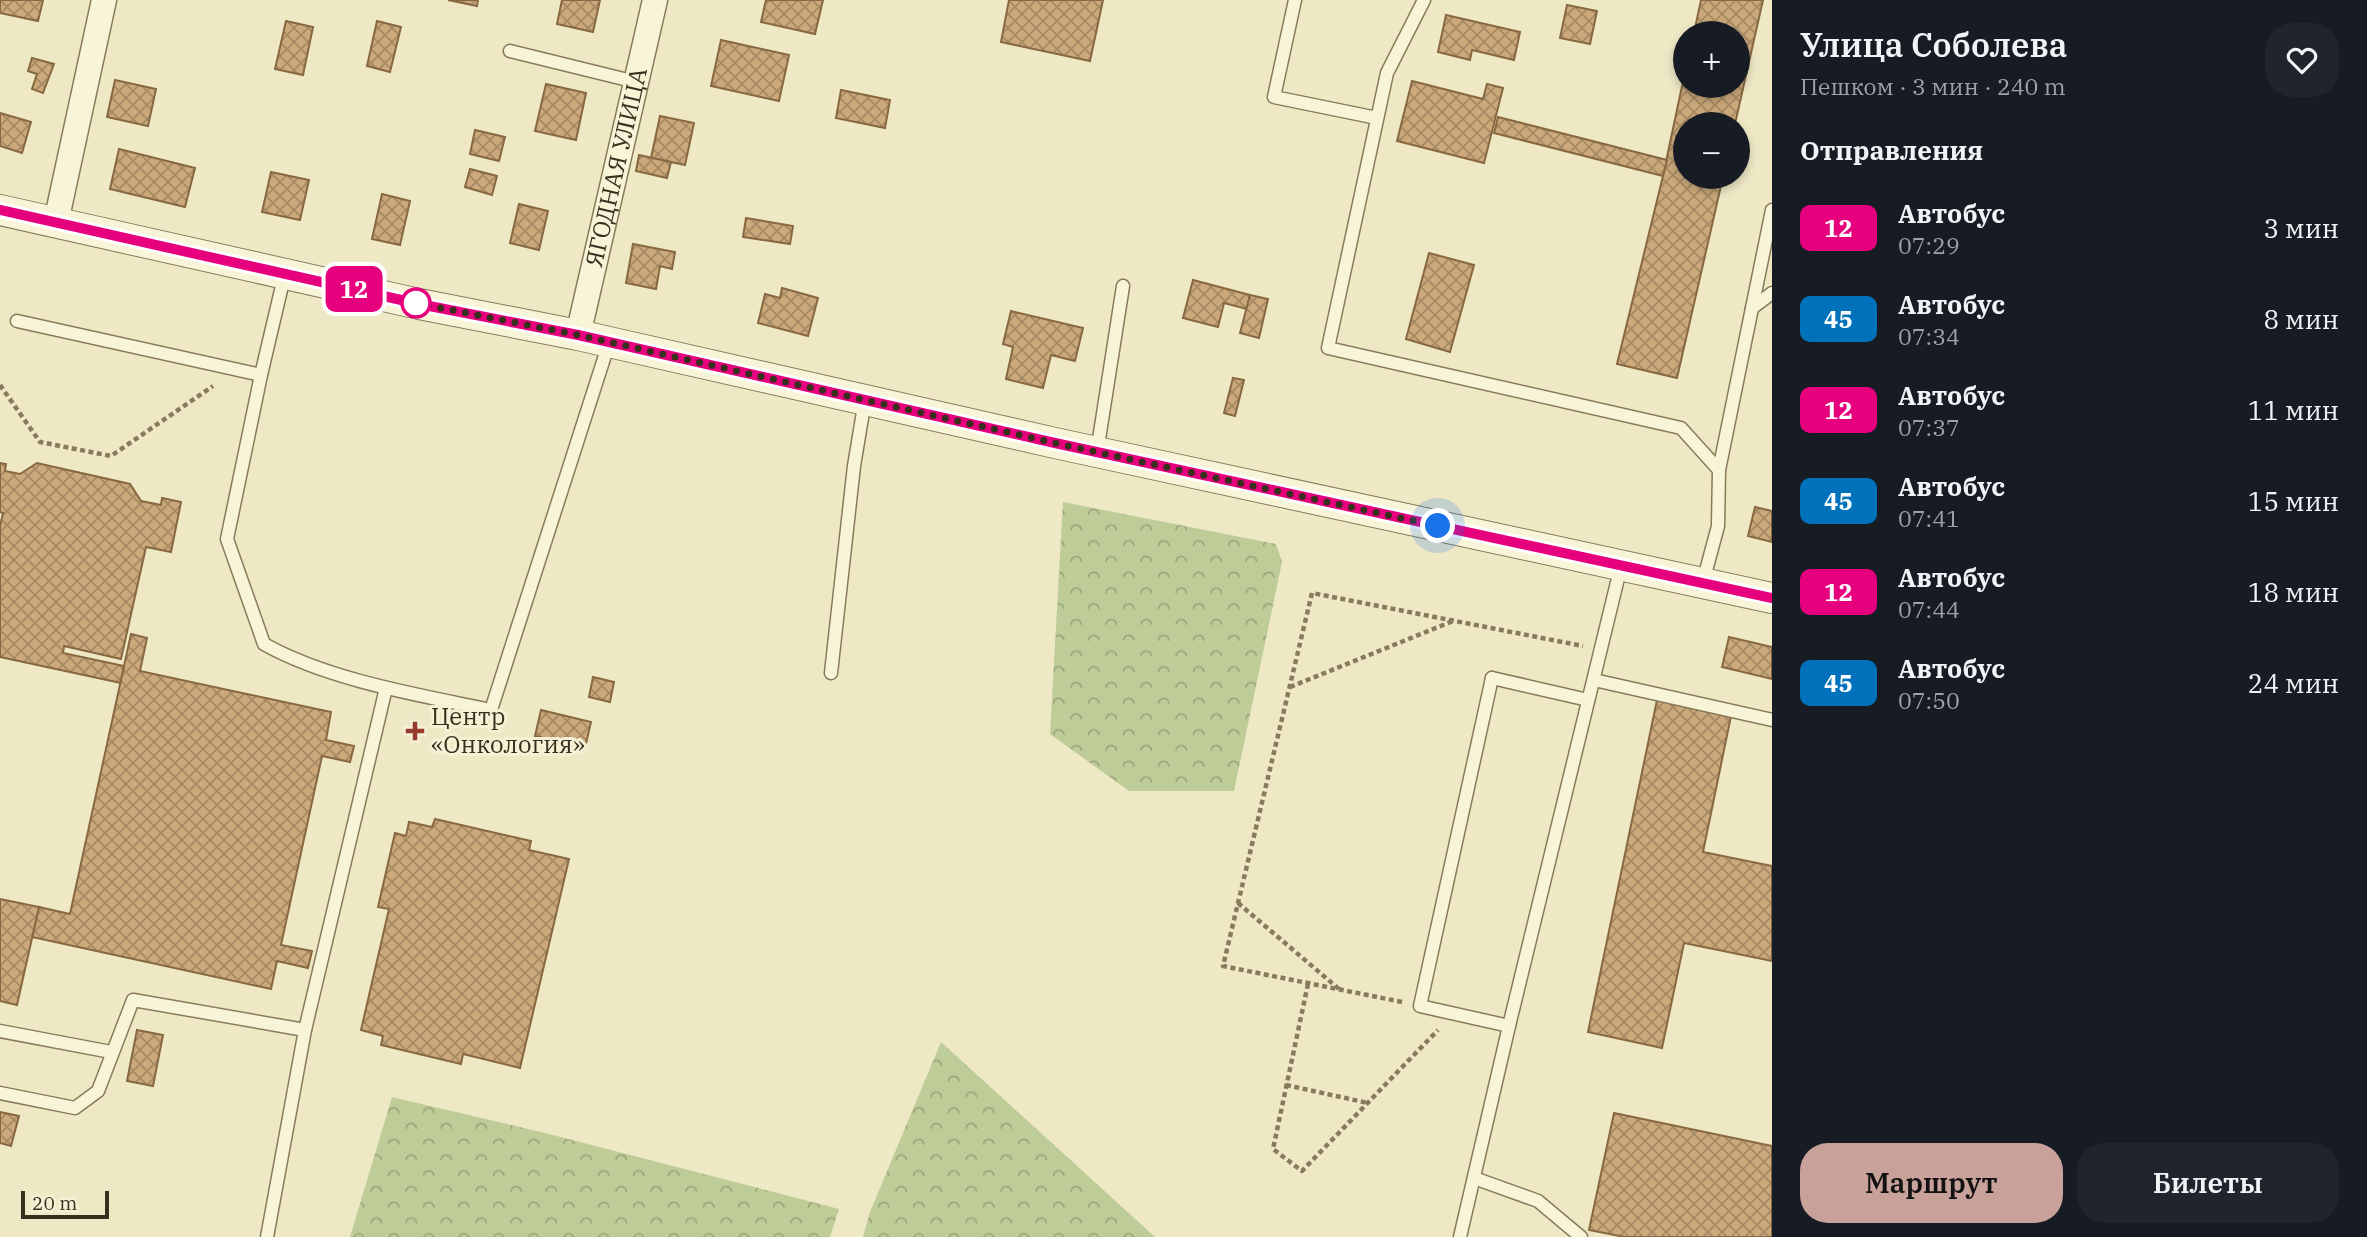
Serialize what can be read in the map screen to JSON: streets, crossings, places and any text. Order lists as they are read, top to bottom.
{
  "streets": {
    "street": ["ЯГОДНАЯ УЛИЦА"]
  },
  "places": {
    "health": ["Центр «Онкология»"]
  },
  "lines": ["bus line 12"],
  "scale_bar": "20 m",
  "page": {
    "on_map": "12",
    "heading": [
      ["Улица Соболева", "Пешком · 3 мин · 240 m"],
      "Отправления"
    ],
    "map_buttons": ["+", "−"],
    "list": [
      {
        "mark": "12",
        "name": "Автобус",
        "note": "07:29",
        "value": "3 мин"
      },
      {
        "mark": "45",
        "name": "Автобус",
        "note": "07:34",
        "value": "8 мин"
      },
      {
        "mark": "12",
        "name": "Автобус",
        "note": "07:37",
        "value": "11 мин"
      },
      {
        "mark": "45",
        "name": "Автобус",
        "note": "07:41",
        "value": "15 мин"
      },
      {
        "mark": "12",
        "name": "Автобус",
        "note": "07:44",
        "value": "18 мин"
      },
      {
        "mark": "45",
        "name": "Автобус",
        "note": "07:50",
        "value": "24 мин"
      }
    ],
    "buttons": ["Маршрут", "Билеты"],
    "scale": "20 m"
  }
}
